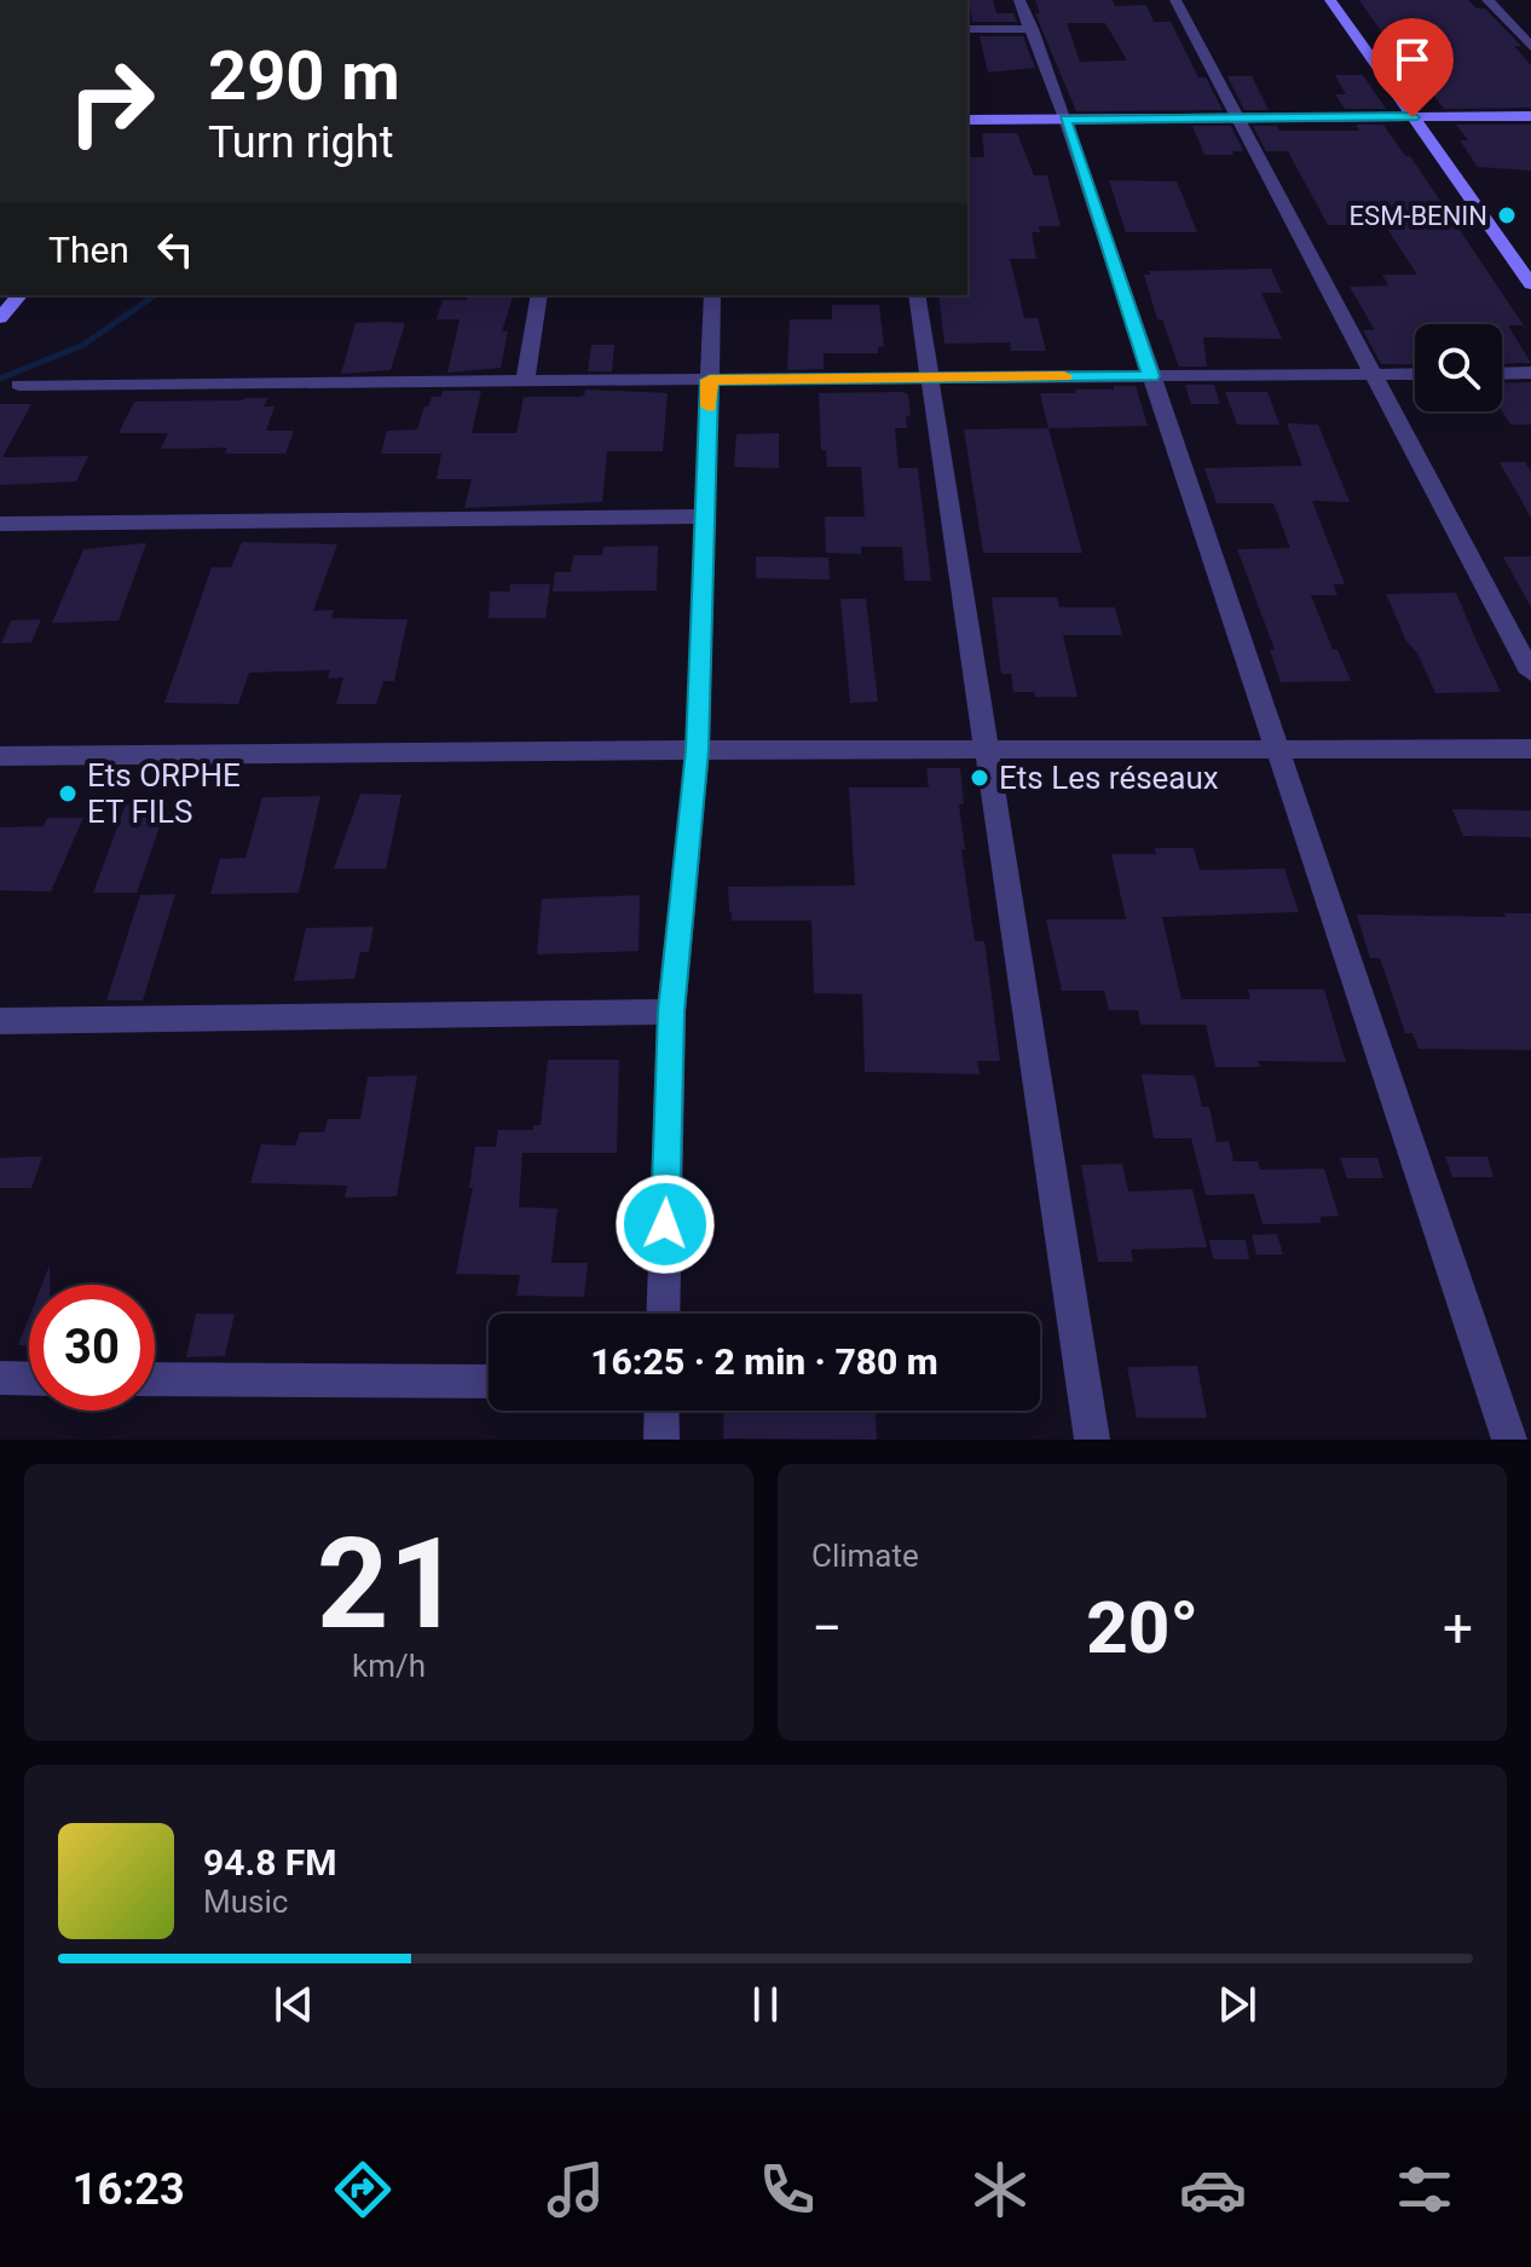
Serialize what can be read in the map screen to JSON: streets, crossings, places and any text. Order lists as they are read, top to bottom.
{
  "places": ["ESM-BENIN", "Ets Les réseaux", "Ets ORPHE ET FILS"],
  "page": {
    "turn": ["290 m", "Turn right"],
    "then": "Then",
    "limit": "30",
    "trip": "16:25 · 2 min · 780 m",
    "tile": [
      ["21", "km/h"],
      "Climate"
    ],
    "heat": ["−", "20°", "+"],
    "song": ["94.8 FM", "Music"],
    "tabs": "16:23"
  }
}
